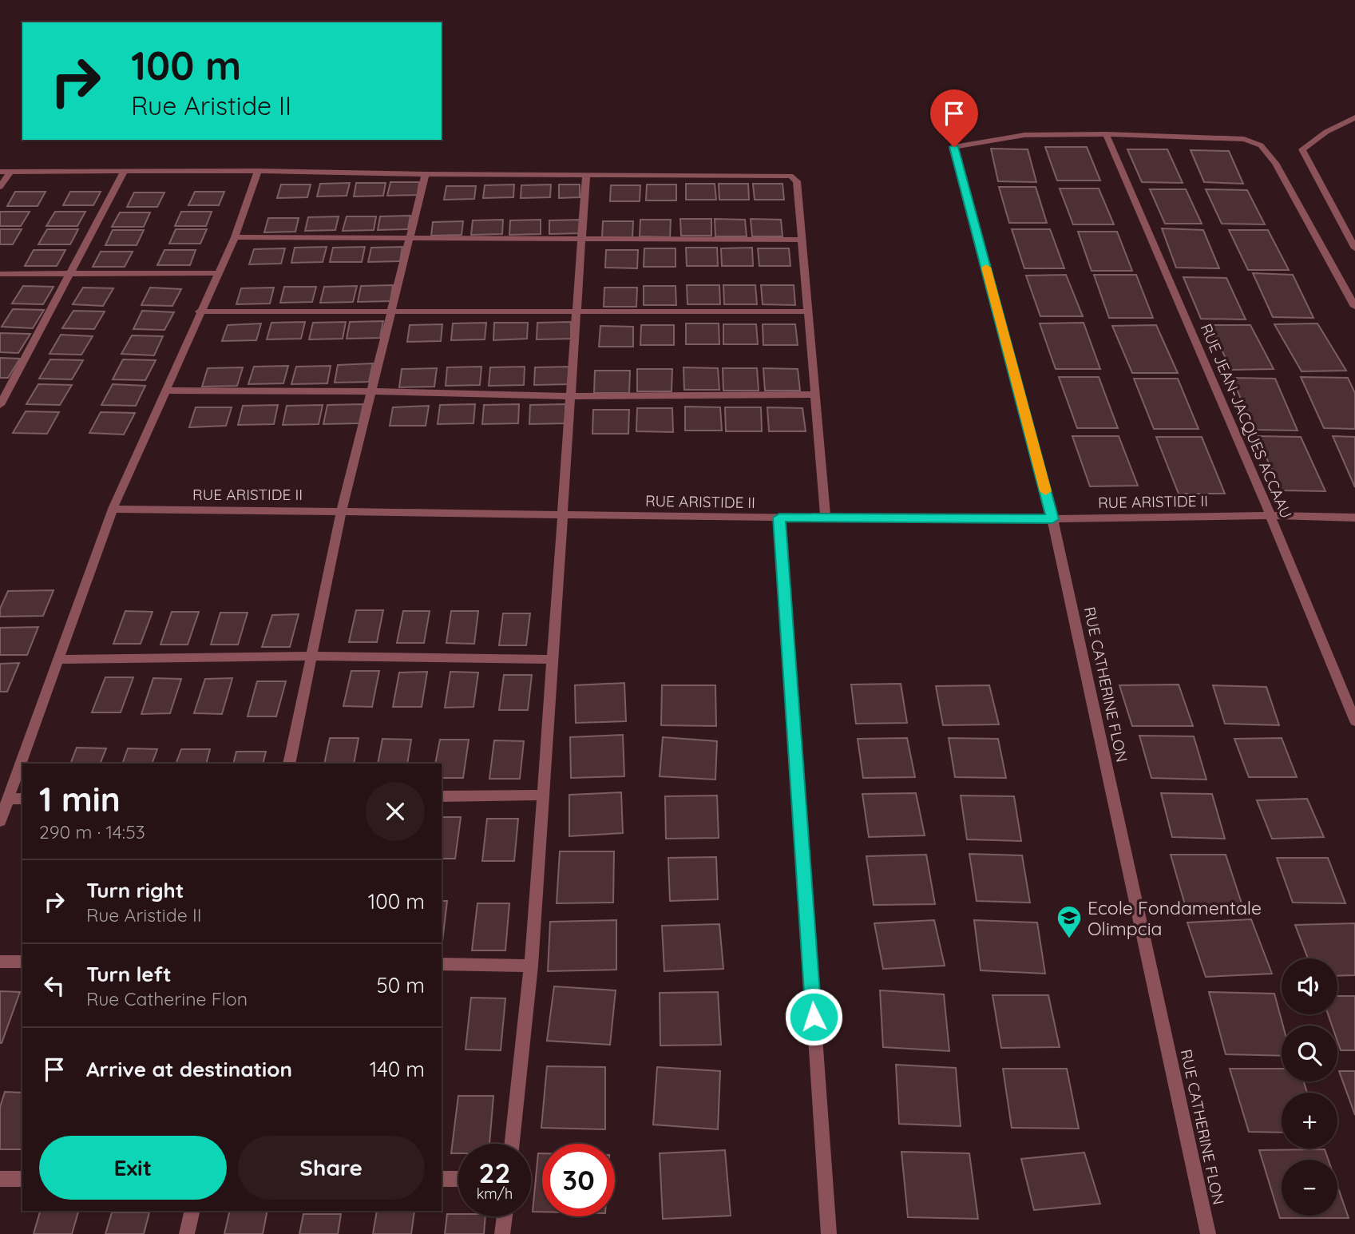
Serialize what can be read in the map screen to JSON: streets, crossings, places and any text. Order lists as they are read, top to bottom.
{
  "streets": {
    "street": ["RUE JEAN-JACQUES ACCAAU", "RUE ARISTIDE II", "RUE CATHERINE FLON"]
  },
  "crossings": [
    ["RUE JEAN-JACQUES ACCAAU", "RUE ARISTIDE II"],
    ["RUE JEAN-JACQUES ACCAAU", "RUE CATHERINE FLON"],
    ["RUE ARISTIDE II", "RUE CATHERINE FLON"]
  ],
  "places": {
    "school or university": ["Ecole Fondamentale Olimpcia"]
  },
  "page": {
    "turn": ["100 m", "Rue Aristide II"],
    "heading": ["1 min", "290 m · 14:53"],
    "list": [
      {
        "name": "Turn right",
        "note": "Rue Aristide II",
        "value": "100 m"
      },
      {
        "name": "Turn left",
        "note": "Rue Catherine Flon",
        "value": "50 m"
      },
      {
        "name": "Arrive at destination",
        "value": "140 m"
      }
    ],
    "map_buttons": ["+", "−"],
    "buttons": ["Exit", "Share"],
    "speed": "22 km/h",
    "limit": "30"
  }
}
